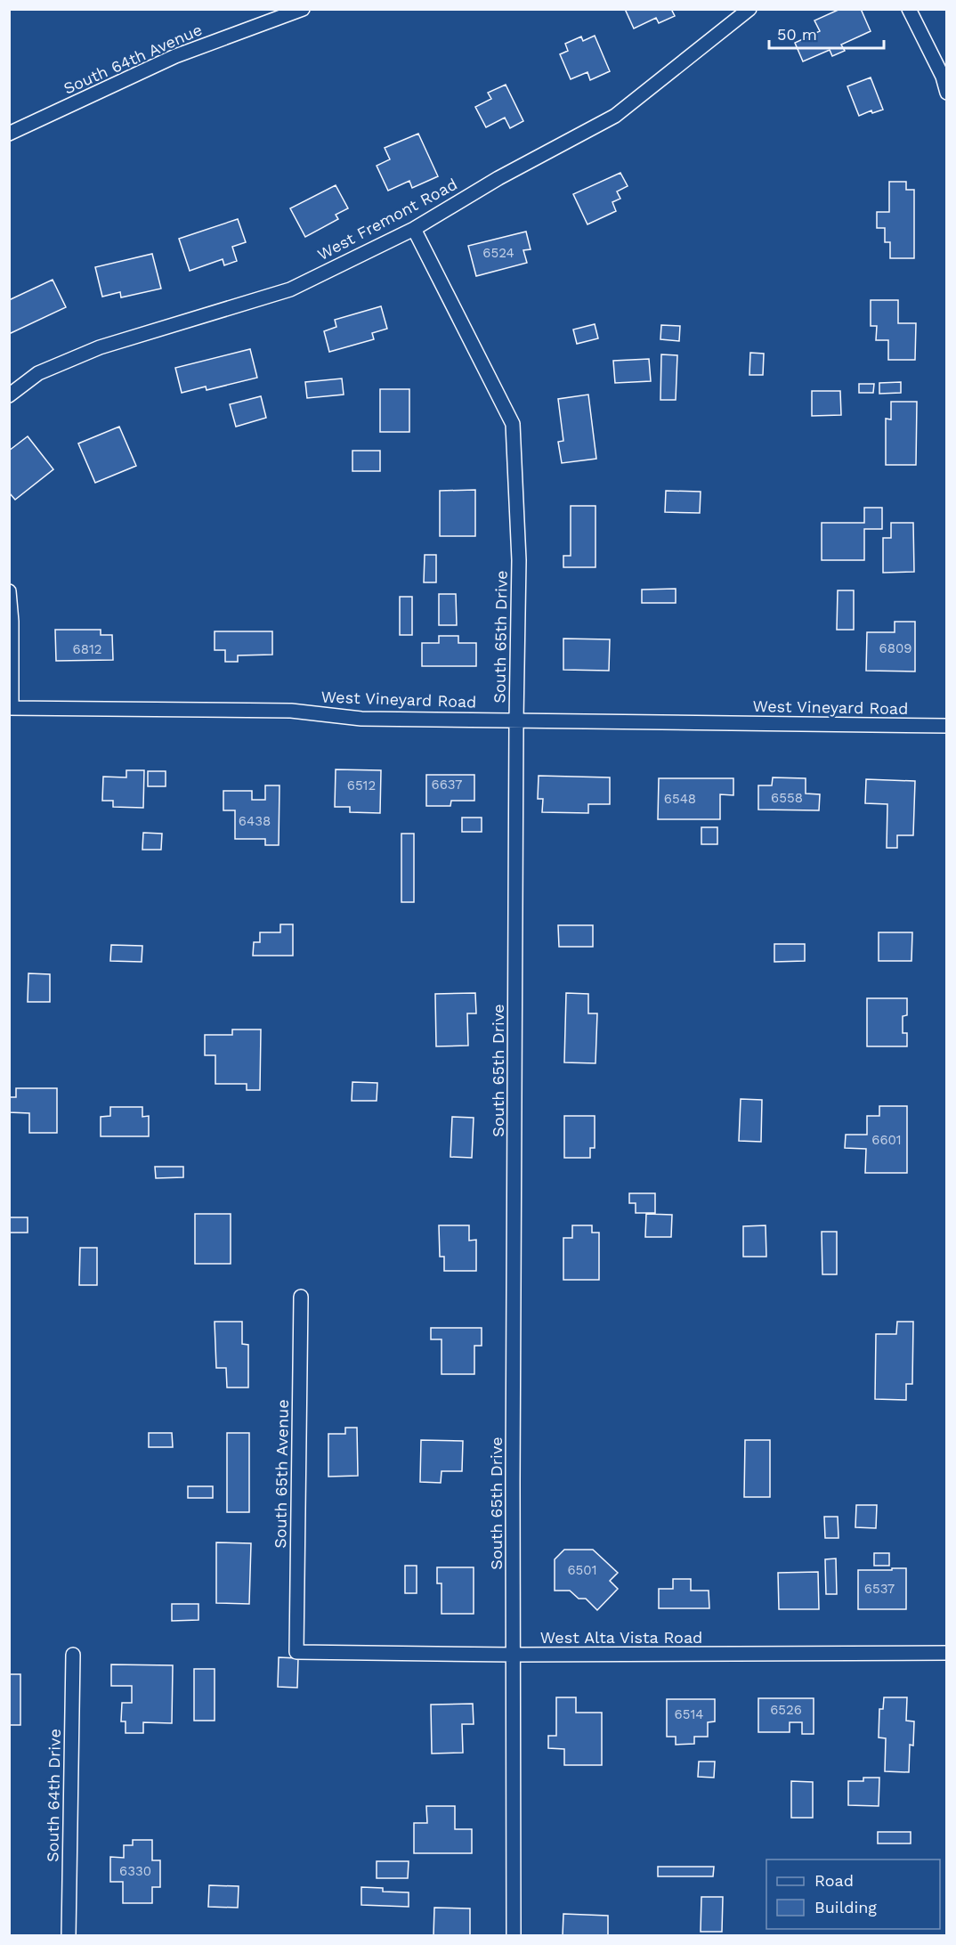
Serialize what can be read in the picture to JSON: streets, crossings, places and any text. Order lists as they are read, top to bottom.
{
  "streets": {
    "street": [
      "South 64th Avenue",
      "West Fremont Road",
      "South 65th Drive",
      "West Vineyard Road",
      "South 65th Avenue",
      "West Alta Vista Road",
      "South 64th Drive"
    ]
  },
  "crossings": [
    ["West Fremont Road", "South 65th Drive"],
    ["South 65th Drive", "West Vineyard Road"],
    ["South 65th Drive", "West Alta Vista Road"],
    ["South 65th Avenue", "West Alta Vista Road"]
  ],
  "house_numbers": [
    "6524",
    "6809",
    "6812",
    "6637",
    "6512",
    "6558",
    "6548",
    "6438",
    "6601",
    "6501",
    "6537",
    "6526",
    "6514",
    "6330"
  ],
  "legend": ["Road", "Building"],
  "scale_bar": "50 m"
}
